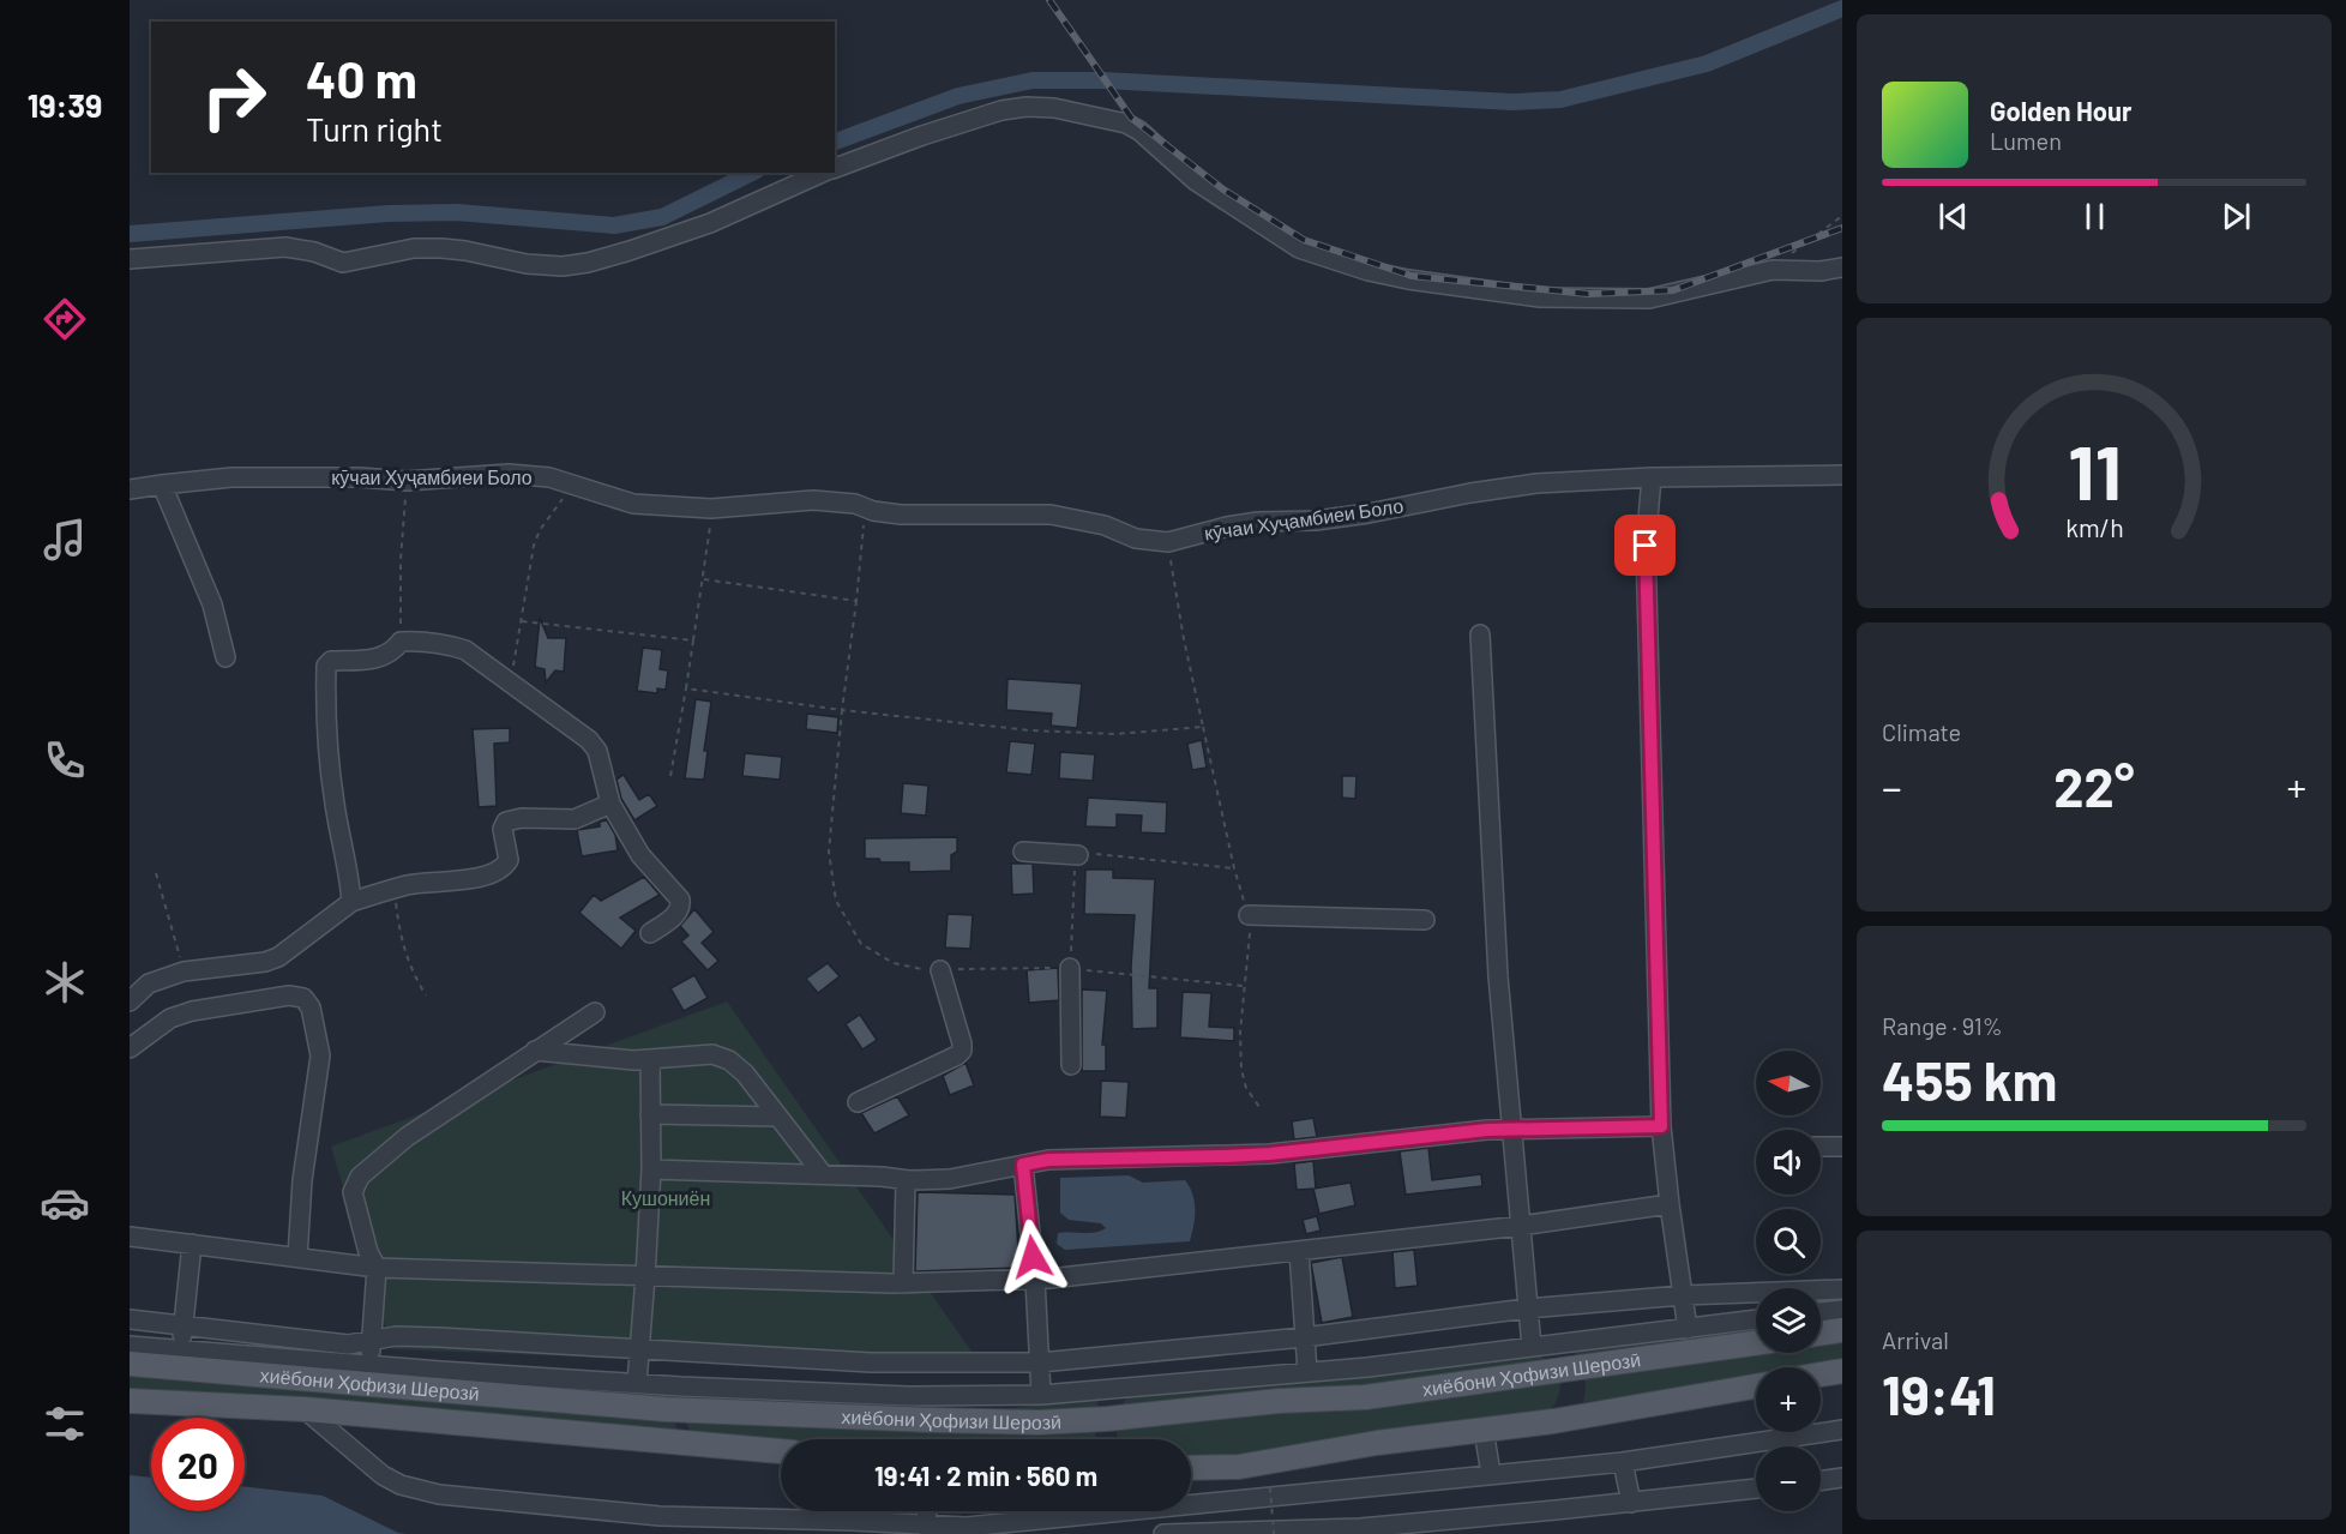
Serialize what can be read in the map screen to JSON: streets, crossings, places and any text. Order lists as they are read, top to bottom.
{
  "streets": {
    "main road": ["хиёбони Ҳофизи Шерозӣ"],
    "street": ["кӯчаи Хуҷамбиеи Боло"]
  },
  "parks": ["Кушониён"],
  "north": "left",
  "page": {
    "tabs": "19:39",
    "turn": ["40 m", "Turn right"],
    "song": ["Golden Hour", "Lumen"],
    "tile": [
      "Climate",
      ["Range · 91%", "455 km"],
      ["Arrival", "19:41"]
    ],
    "heat": ["−", "22°", "+"],
    "map_buttons": ["+", "−"],
    "limit": "20",
    "trip": "19:41 · 2 min · 560 m",
    "gauge": ["11", "km/h"]
  }
}
